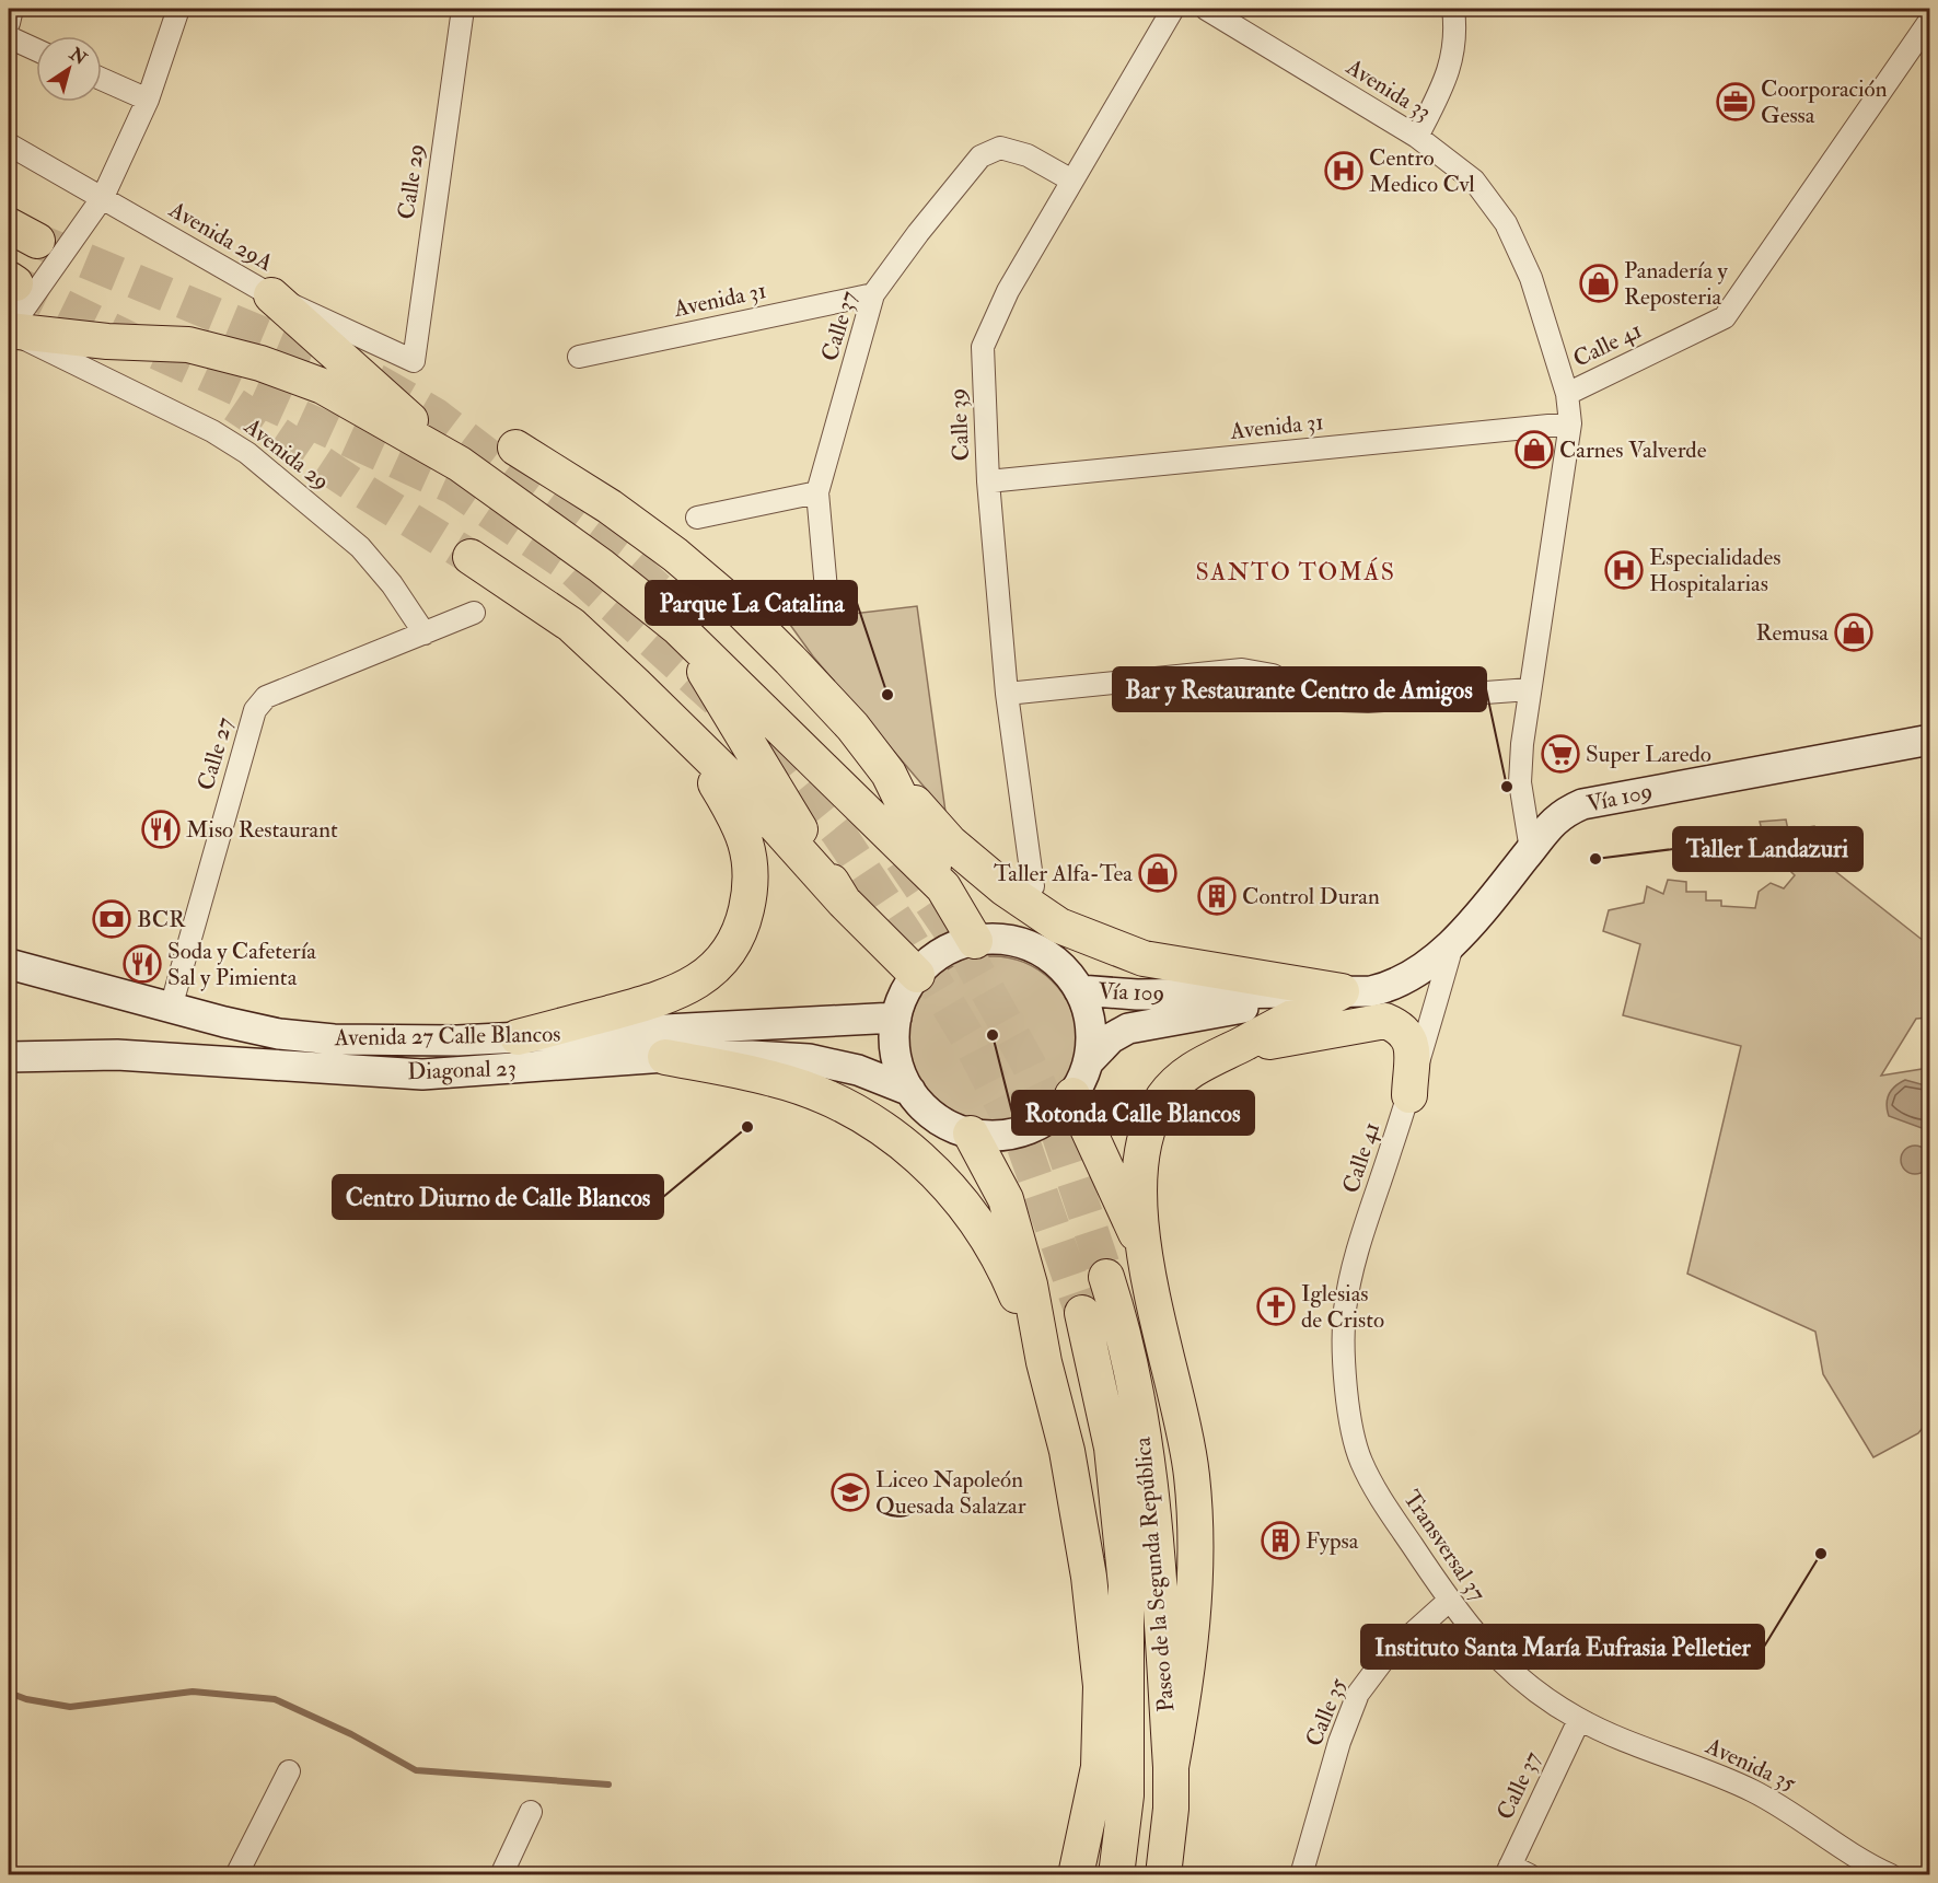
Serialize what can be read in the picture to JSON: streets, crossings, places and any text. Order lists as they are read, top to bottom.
{
  "streets": {
    "highway": ["Paseo de la Segunda República"],
    "main road": ["Vía 109", "Avenida 27 Calle Blancos", "Diagonal 23"],
    "street": [
      "Avenida 33",
      "Calle 29",
      "Avenida 29A",
      "Avenida 31",
      "Calle 37",
      "Calle 41",
      "Calle 39",
      "Avenida 29",
      "Calle 27",
      "Transversal 37",
      "Calle 35",
      "Avenida 35"
    ]
  },
  "crossings": [
    ["Avenida 33", "Calle 41"],
    ["Calle 29", "Avenida 29A"],
    ["Avenida 31", "Calle 37"],
    ["Avenida 31", "Calle 41"],
    ["Avenida 31", "Calle 39"],
    ["Calle 37", "Calle 39"],
    ["Calle 37", "Transversal 37"],
    ["Calle 37", "Avenida 35"],
    ["Calle 41", "Vía 109"],
    ["Calle 41", "Transversal 37"],
    ["Avenida 29", "Calle 27"],
    ["Calle 27", "Avenida 27 Calle Blancos"],
    ["Vía 109", "Avenida 27 Calle Blancos"],
    ["Vía 109", "Diagonal 23"],
    ["Avenida 27 Calle Blancos", "Diagonal 23"],
    ["Transversal 37", "Calle 35"],
    ["Transversal 37", "Avenida 35"]
  ],
  "districts": ["SANTO TOMÁS"],
  "places": {
    "office": ["Coorporación Gessa"],
    "hospital": ["Centro Medico Cvl", "Especialidades Hospitalarias"],
    "shop": [
      "Panadería y Reposteria",
      "Carnes Valverde",
      "Remusa",
      "Taller Alfa-Tea"
    ],
    "other": [
      "Parque La Catalina",
      "Bar y Restaurante Centro de Amigos",
      "Taller Landazuri",
      "Rotonda Calle Blancos",
      "Centro Diurno de Calle Blancos",
      "Instituto Santa María Eufrasia Pelletier"
    ],
    "supermarket": ["Super Laredo"],
    "restaurant": ["Miso Restaurant", "Soda y Cafetería Sal y Pimienta"],
    "building": ["Control Duran", "Fypsa"],
    "bank": ["BCR"],
    "church": ["Iglesias de Cristo"],
    "school or university": ["Liceo Napoleón Quesada Salazar"]
  },
  "north": "top right"
}
